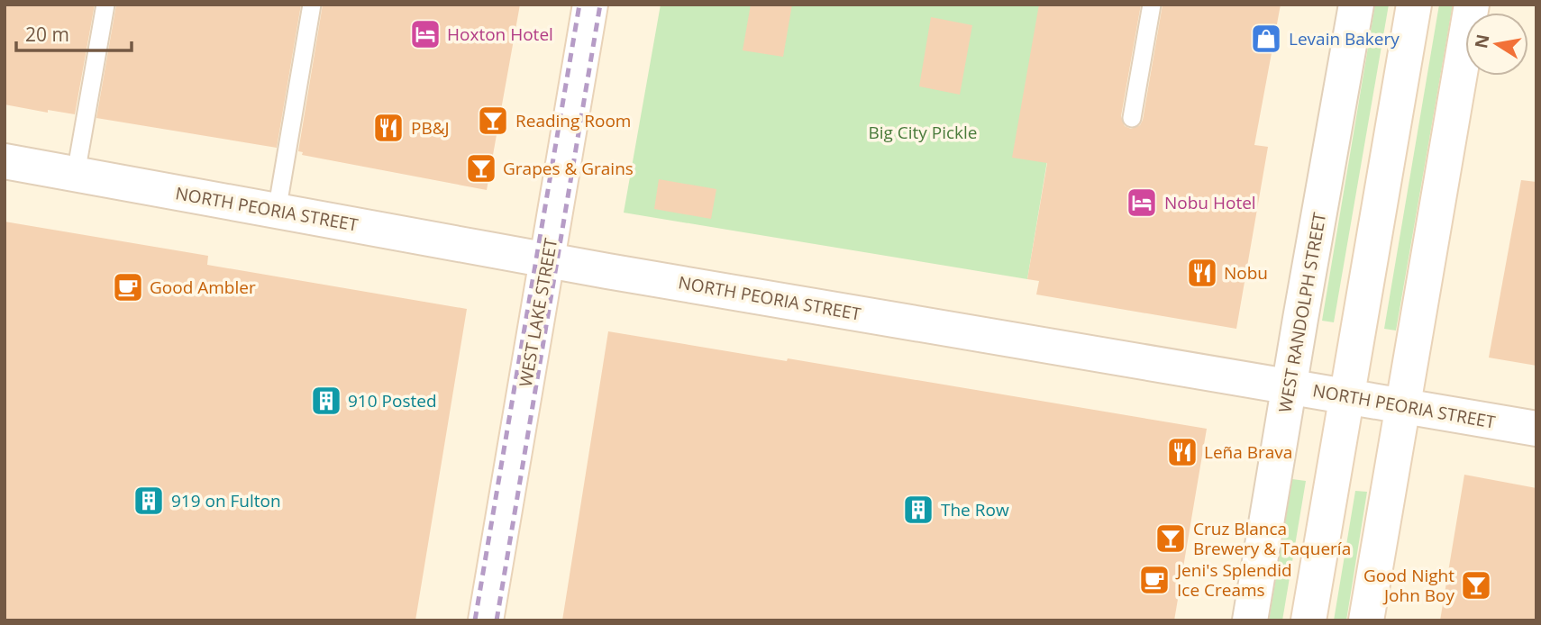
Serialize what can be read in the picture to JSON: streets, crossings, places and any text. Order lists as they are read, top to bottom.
{
  "streets": {
    "street": ["NORTH PEORIA STREET", "WEST LAKE STREET", "WEST RANDOLPH STREET"]
  },
  "crossings": [
    ["NORTH PEORIA STREET", "WEST LAKE STREET"],
    ["NORTH PEORIA STREET", "WEST RANDOLPH STREET"]
  ],
  "parks": ["Big City Pickle"],
  "places": {
    "hotel": ["Hoxton Hotel", "Nobu Hotel"],
    "shop": ["Levain Bakery"],
    "bar": [
      "Reading Room",
      "Grapes & Grains",
      "Cruz Blanca Brewery & Taquería",
      "Good Night John Boy"
    ],
    "restaurant": ["PB&J", "Nobu", "Leña Brava"],
    "cafe": ["Good Ambler", "Jeni's Splendid Ice Creams"],
    "building": ["910 Posted", "919 on Fulton", "The Row"]
  },
  "scale_bar": "20 m",
  "north": "left"
}
